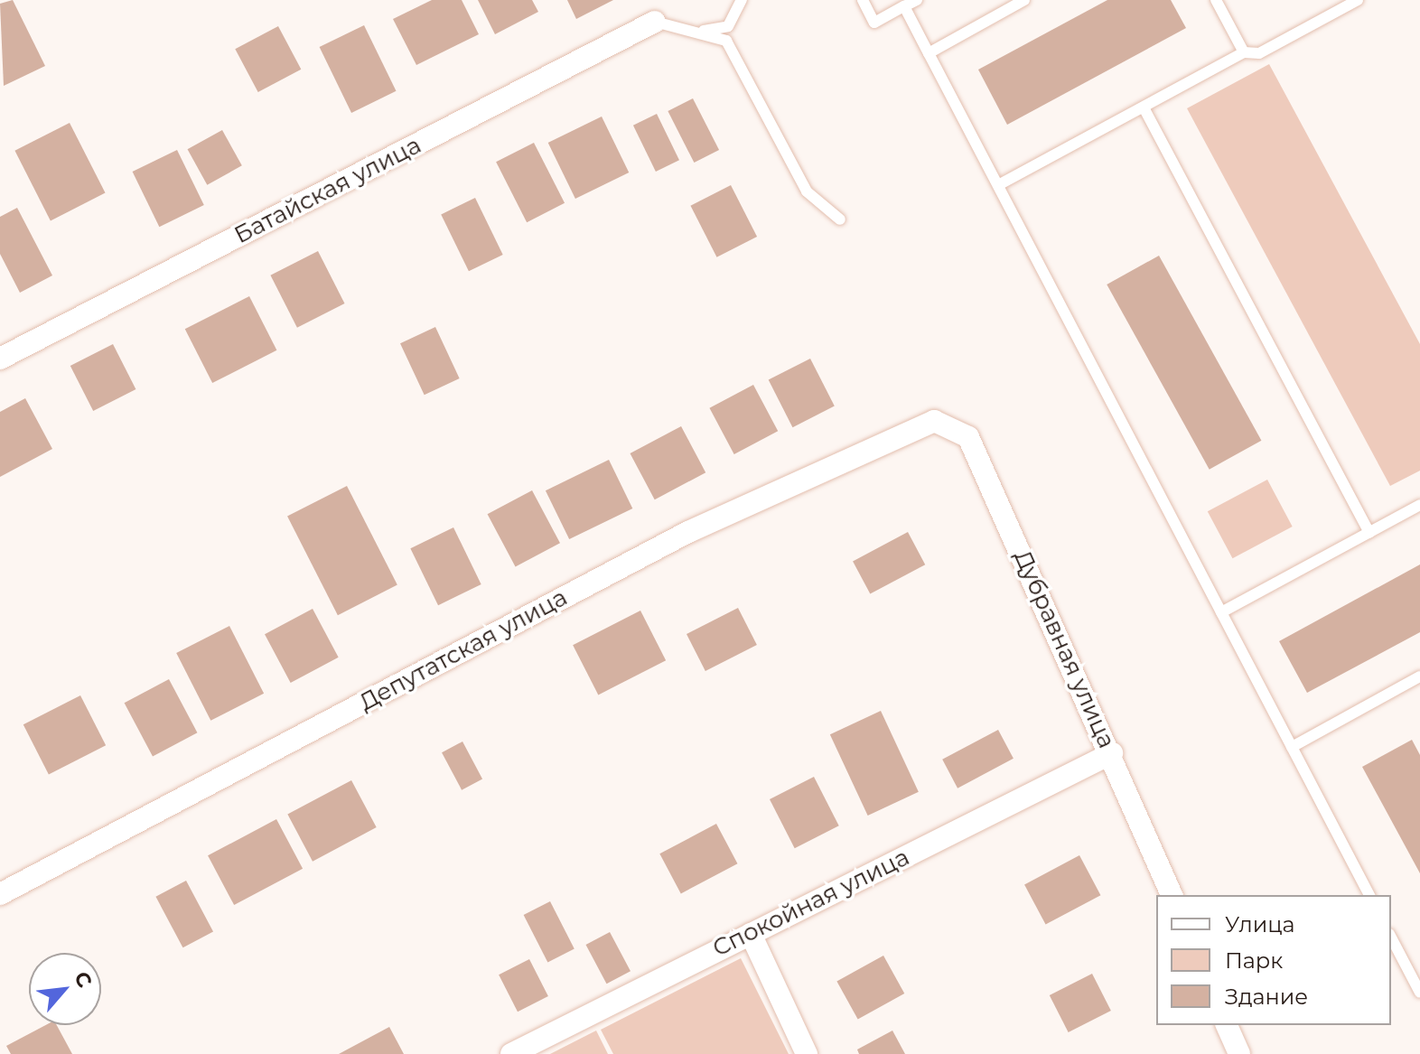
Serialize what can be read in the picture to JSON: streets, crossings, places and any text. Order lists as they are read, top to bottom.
{
  "streets": {
    "street": [
      "Батайская улица",
      "Дубравная улица",
      "Депутатская улица",
      "Спокойная улица"
    ]
  },
  "crossings": [
    ["Дубравная улица", "Депутатская улица"],
    ["Дубравная улица", "Спокойная улица"]
  ],
  "legend": ["Улица", "Парк", "Здание"],
  "north": "top right"
}
